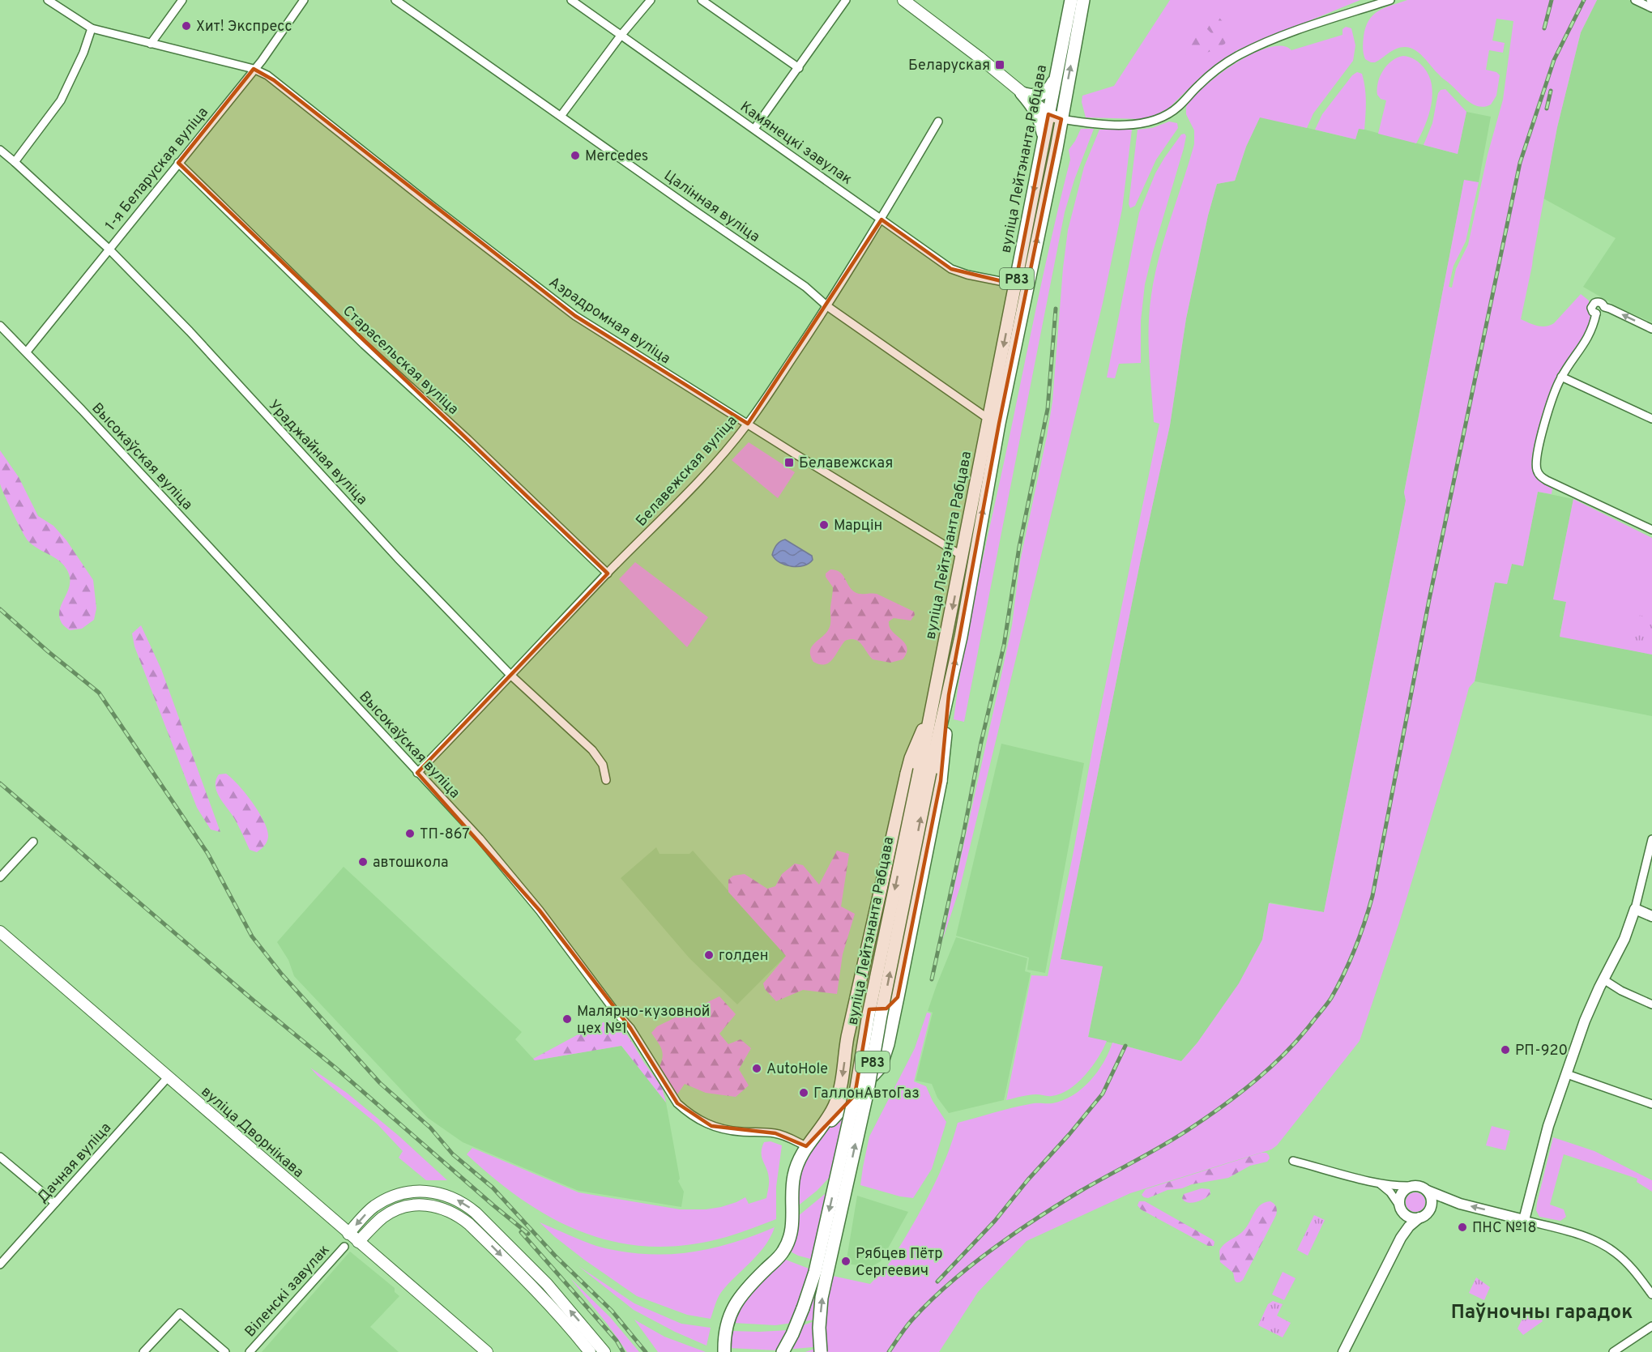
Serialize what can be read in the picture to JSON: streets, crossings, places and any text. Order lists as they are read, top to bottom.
{
  "streets": {
    "main road": ["вуліца Лейтэнанта Рабцава", "Р83", "вуліца Дворнікава"],
    "street": [
      "Камянецкі завулак",
      "1-я Беларуская вуліца",
      "Цалінная вуліца",
      "Аэрадромная вуліца",
      "Старасельская вуліца",
      "Ураджайная вуліца",
      "Высокаўская вуліца",
      "Белавежская вуліца",
      "Дачная вуліца",
      "Віленскі завулак"
    ]
  },
  "crossings": [
    ["Камянецкі завулак", "вуліца Лейтэнанта Рабцава"],
    ["Камянецкі завулак", "Белавежская вуліца"],
    ["вуліца Лейтэнанта Рабцава", "Цалінная вуліца"],
    ["вуліца Лейтэнанта Рабцава", "Аэрадромная вуліца"],
    ["вуліца Лейтэнанта Рабцава", "Высокаўская вуліца"],
    ["1-я Беларуская вуліца", "Аэрадромная вуліца"],
    ["1-я Беларуская вуліца", "Старасельская вуліца"],
    ["1-я Беларуская вуліца", "Ураджайная вуліца"],
    ["1-я Беларуская вуліца", "Высокаўская вуліца"],
    ["Цалінная вуліца", "Белавежская вуліца"],
    ["Аэрадромная вуліца", "Белавежская вуліца"],
    ["Старасельская вуліца", "Белавежская вуліца"],
    ["Ураджайная вуліца", "Белавежская вуліца"],
    ["Высокаўская вуліца", "Белавежская вуліца"],
    ["вуліца Дворнікава", "Дачная вуліца"]
  ],
  "districts": ["Паўночны гарадок"],
  "places": {
    "other": [
      "Хит! Экспресс",
      "Mercedes",
      "Марцін",
      "ТП-867",
      "автошкола",
      "голден",
      "Малярно-кузовной цех №1",
      "РП-920",
      "AutoHole",
      "ГаллонАвтоГаз",
      "ПНС №18",
      "Рябцев Пётр Сергеевич"
    ],
    "transit": ["Беларуская", "Белавежская"]
  }
}
